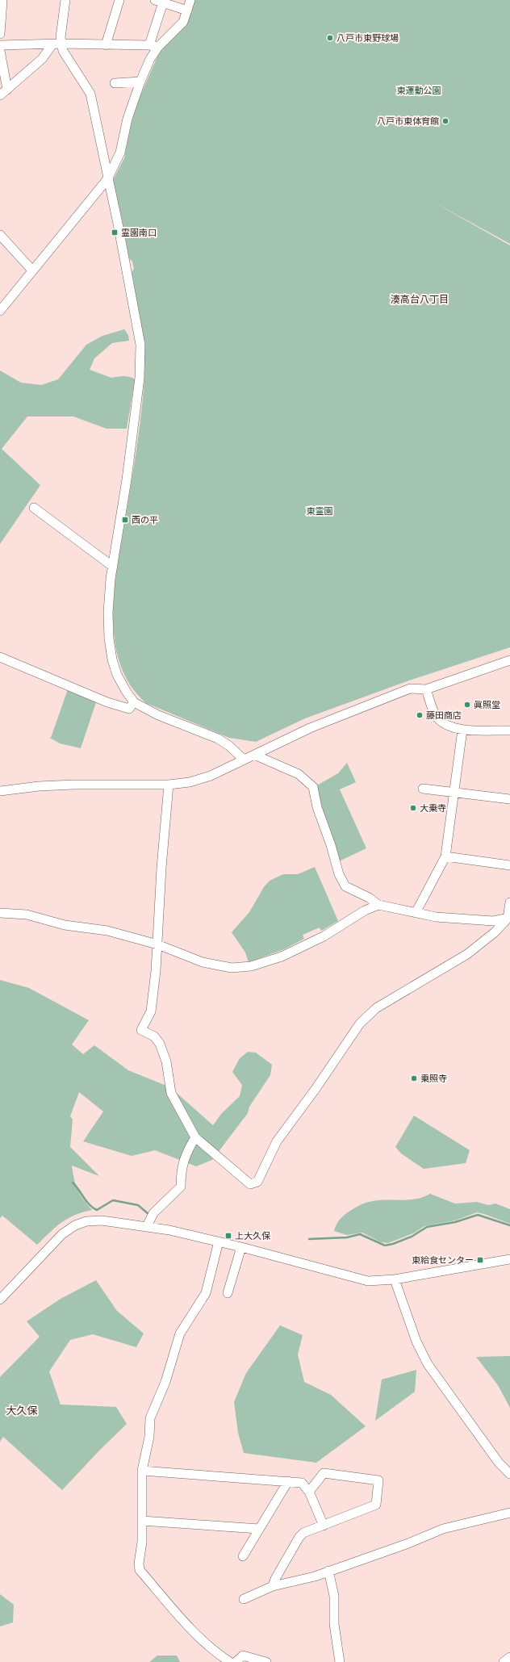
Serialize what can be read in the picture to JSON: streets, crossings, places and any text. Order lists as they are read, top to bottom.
{
  "districts": ["湊高台八丁目", "大久保"],
  "parks": ["東運動公園", "東霊園"],
  "places": {
    "other": [
      "八戸市東野球場",
      "八戸市東体育館",
      "眞照堂",
      "藤田商店",
      "大乗寺",
      "乗照寺"
    ],
    "transit": [
      "霊園南口",
      "西の平",
      "上大久保",
      "東給食センター"
    ]
  }
}
